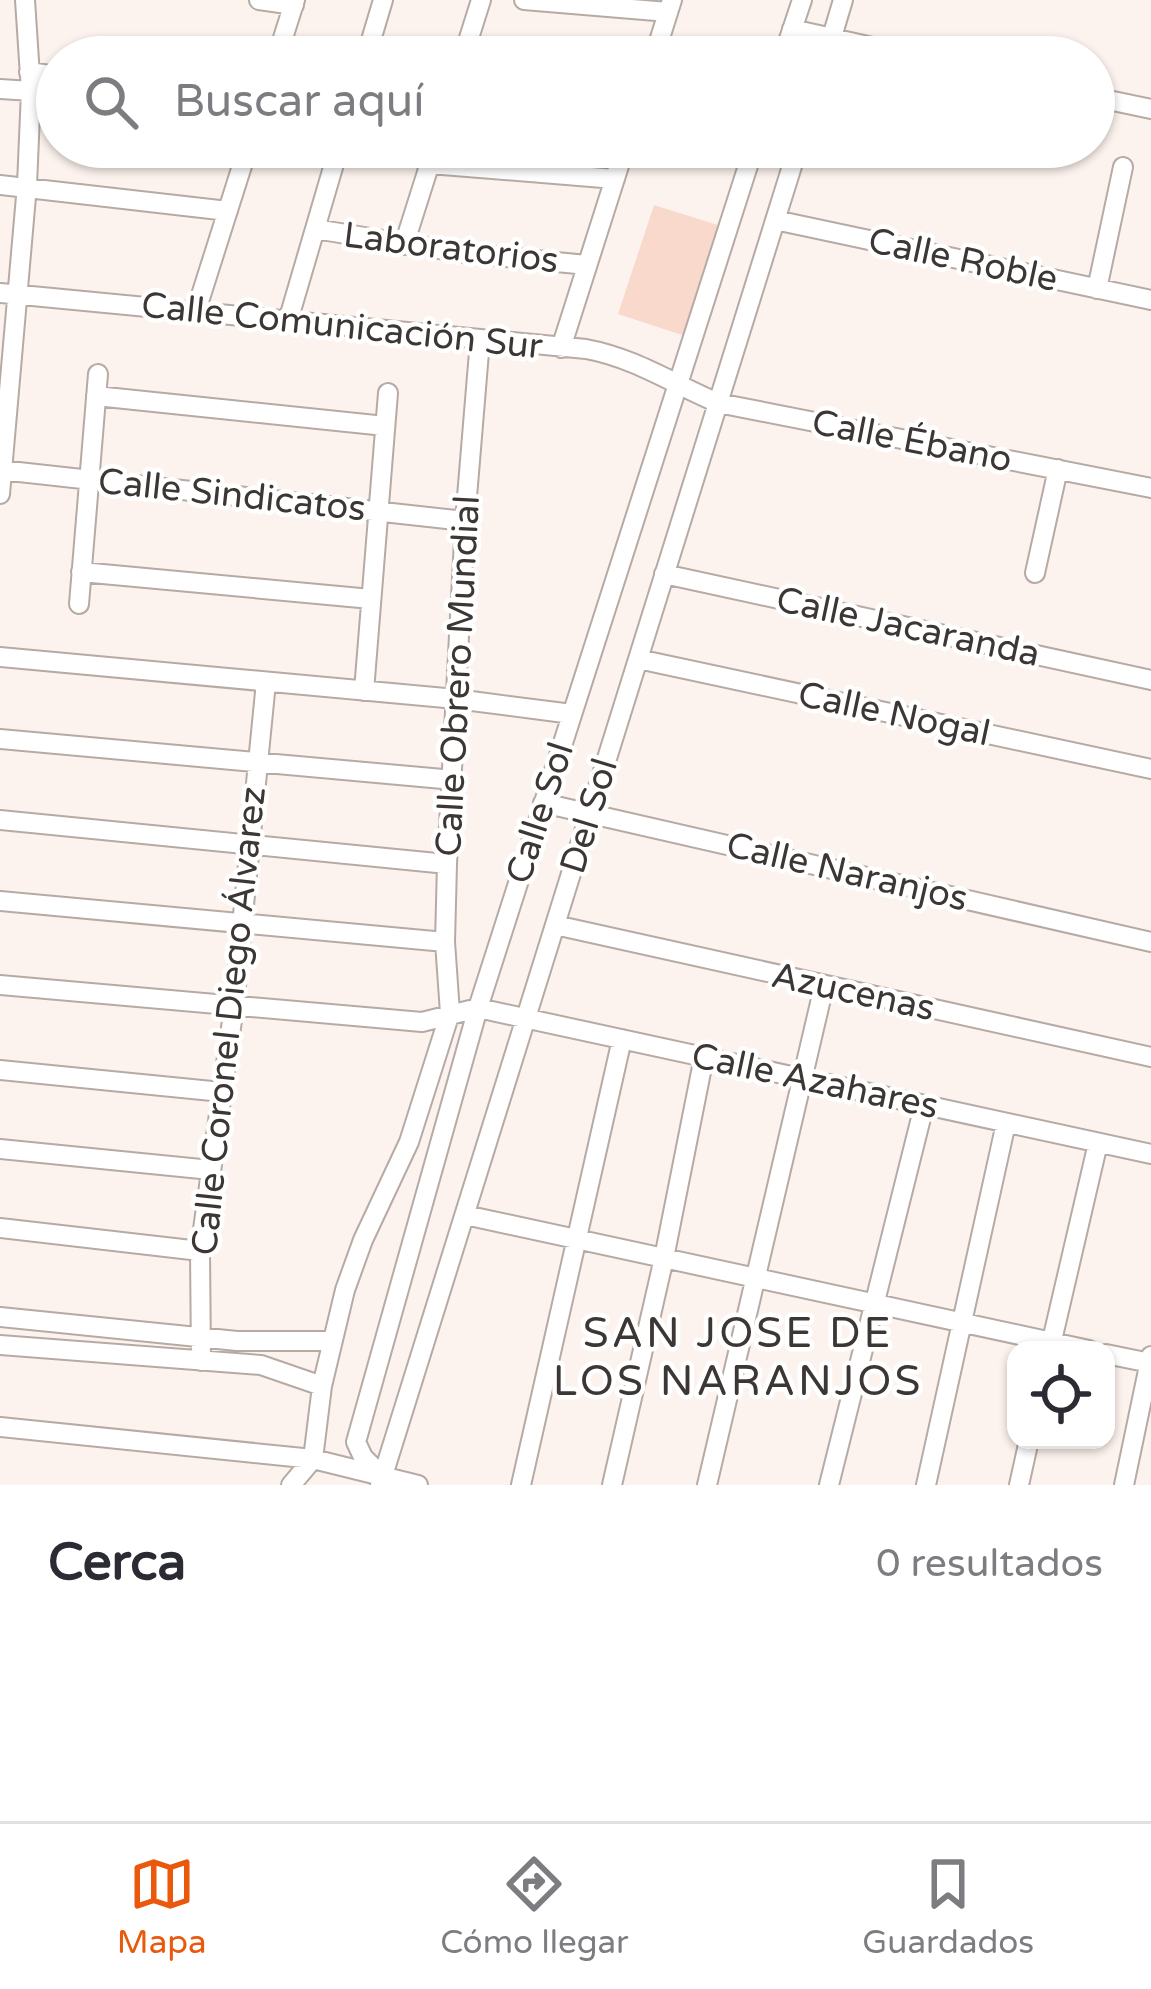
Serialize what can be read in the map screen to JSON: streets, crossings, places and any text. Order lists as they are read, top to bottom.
{
  "streets": {
    "street": [
      "Laboratorios",
      "Calle Roble",
      "Calle Comunicación Sur",
      "Calle Ébano",
      "Calle Sindicatos",
      "Calle Jacaranda",
      "Calle Obrero Mundial",
      "Calle Nogal",
      "Calle Sol",
      "Del Sol",
      "Calle Naranjos",
      "Azucenas",
      "Calle Coronel Diego Álvarez",
      "Calle Azahares"
    ]
  },
  "crossings": [
    ["Calle Roble", "Del Sol"],
    ["Calle Comunicación Sur", "Calle Ébano"],
    ["Calle Comunicación Sur", "Calle Obrero Mundial"],
    ["Calle Comunicación Sur", "Calle Sol"],
    ["Calle Ébano", "Calle Sol"],
    ["Calle Ébano", "Del Sol"],
    ["Calle Sindicatos", "Calle Obrero Mundial"],
    ["Calle Jacaranda", "Del Sol"],
    ["Calle Nogal", "Del Sol"],
    ["Calle Sol", "Del Sol"],
    ["Calle Sol", "Calle Naranjos"],
    ["Calle Sol", "Calle Azahares"],
    ["Del Sol", "Calle Naranjos"],
    ["Del Sol", "Azucenas"],
    ["Del Sol", "Calle Azahares"]
  ],
  "districts": ["SAN JOSE DE LOS NARANJOS"],
  "page": {
    "search": "Buscar aquí",
    "heading": ["Cerca", "0 resultados"],
    "nav": ["Mapa", "Cómo llegar", "Guardados"]
  }
}
